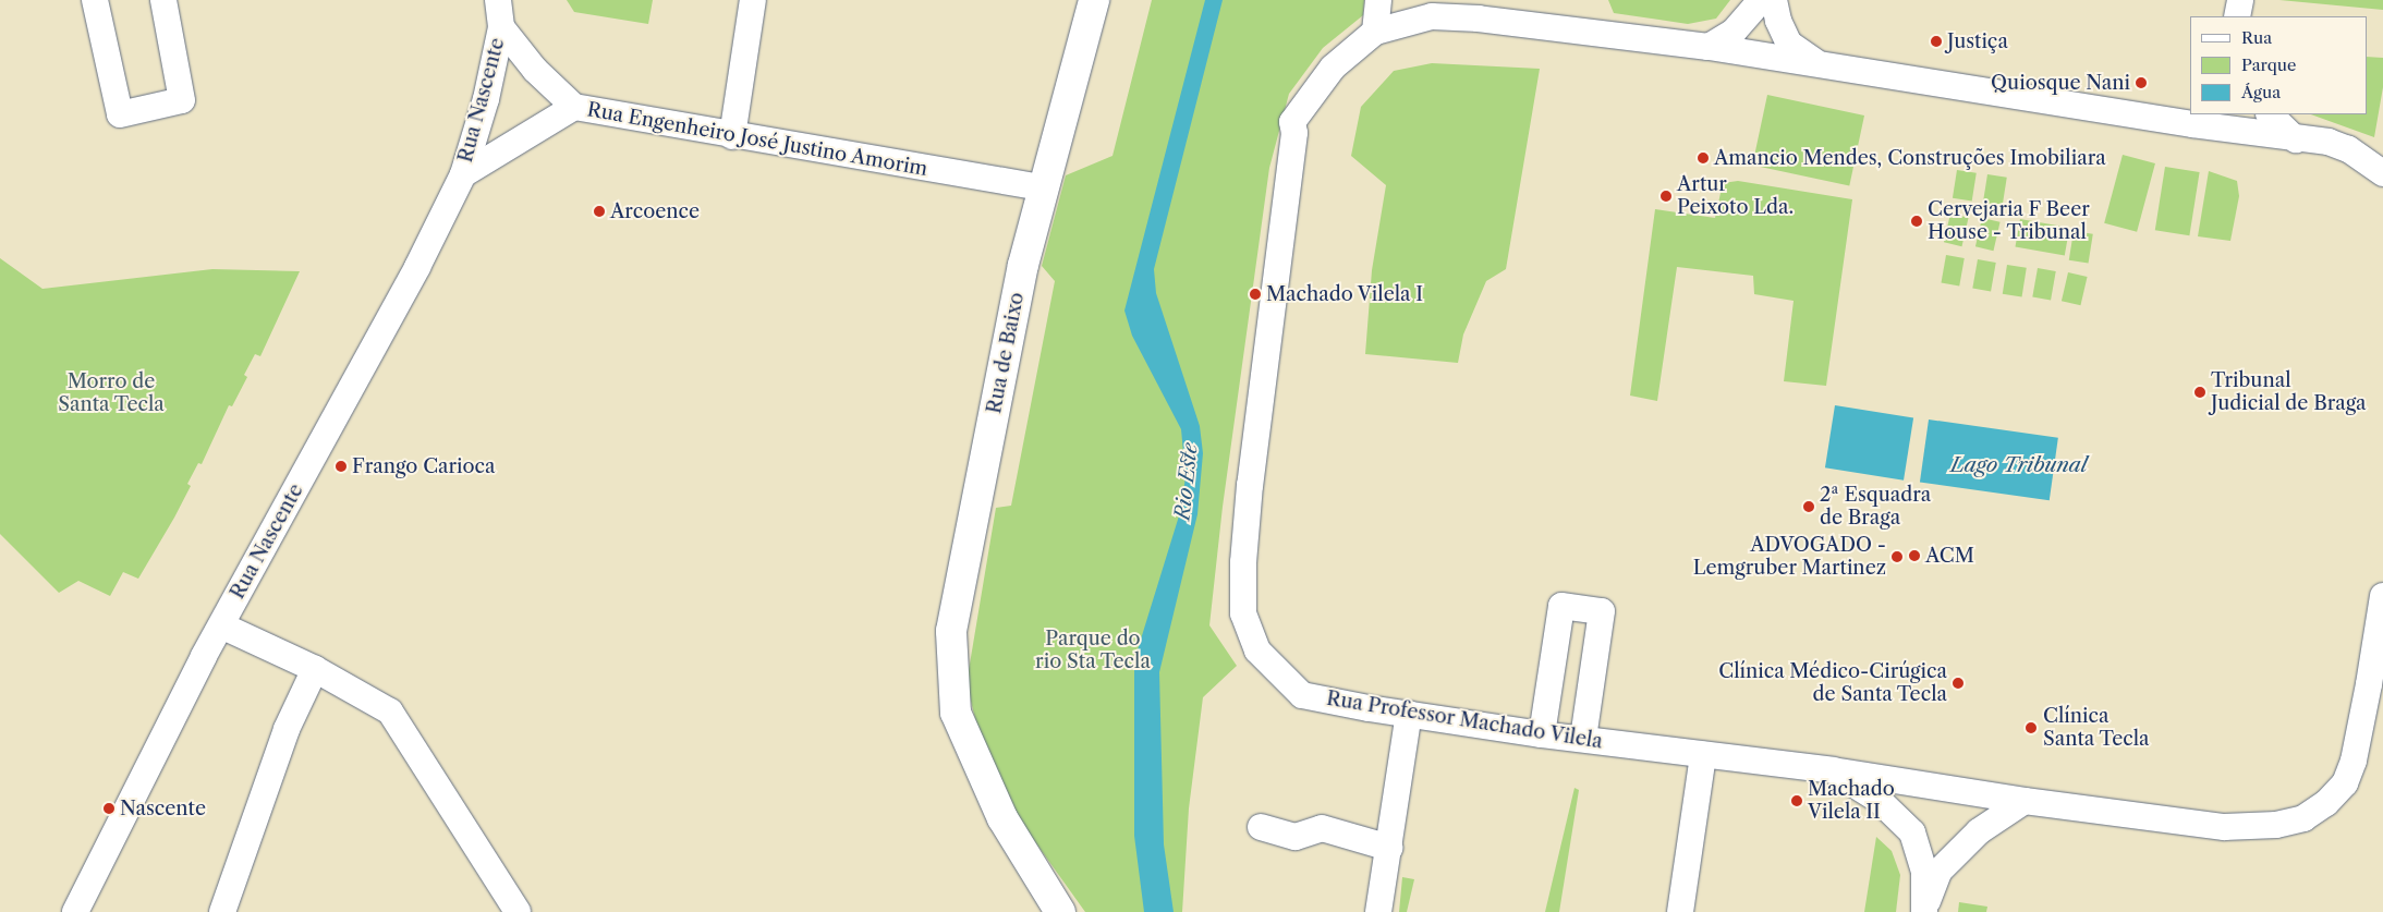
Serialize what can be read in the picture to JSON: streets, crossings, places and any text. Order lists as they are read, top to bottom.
{
  "streets": {
    "street": [
      "Rua Nascente",
      "Rua Engenheiro José Justino Amorim",
      "Rua de Baixo",
      "Rua Professor Machado Vilela"
    ]
  },
  "crossings": [
    ["Rua Nascente", "Rua Engenheiro José Justino Amorim"],
    ["Rua Engenheiro José Justino Amorim", "Rua de Baixo"]
  ],
  "water": ["Lago Tribunal", "Rio Este"],
  "parks": ["Morro de Santa Tecla", "Parque do rio Sta Tecla"],
  "places": [
    "Justiça",
    "Quiosque Nani",
    "Amancio Mendes, Construções Imobiliara",
    "Artur Peixoto Lda.",
    "Arcoence",
    "Cervejaria F Beer House - Tribunal",
    "Machado Vilela I",
    "Tribunal Judicial de Braga",
    "Frango Carioca",
    "2ª Esquadra de Braga",
    "ACM",
    "ADVOGADO - Lemgruber Martinez",
    "Clínica Médico-Cirúgica de Santa Tecla",
    "Clínica Santa Tecla",
    "Machado Vilela II",
    "Nascente"
  ],
  "legend": ["Rua", "Parque", "Água"]
}
